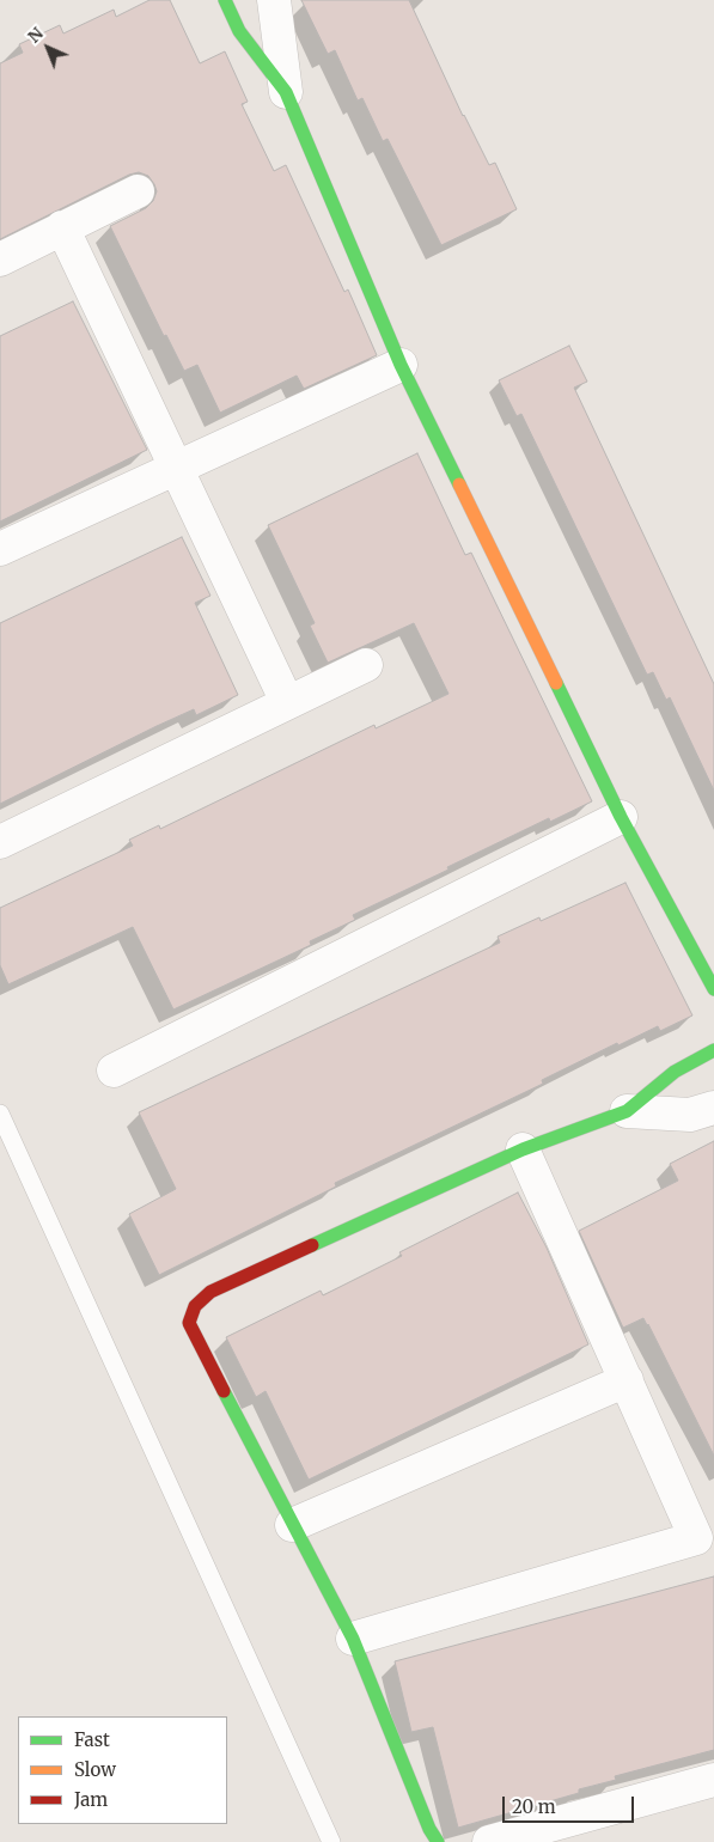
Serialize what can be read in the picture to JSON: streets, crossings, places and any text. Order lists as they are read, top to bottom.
{
  "legend": ["Fast", "Slow", "Jam"],
  "scale_bar": "20 m",
  "north": "top left"
}
